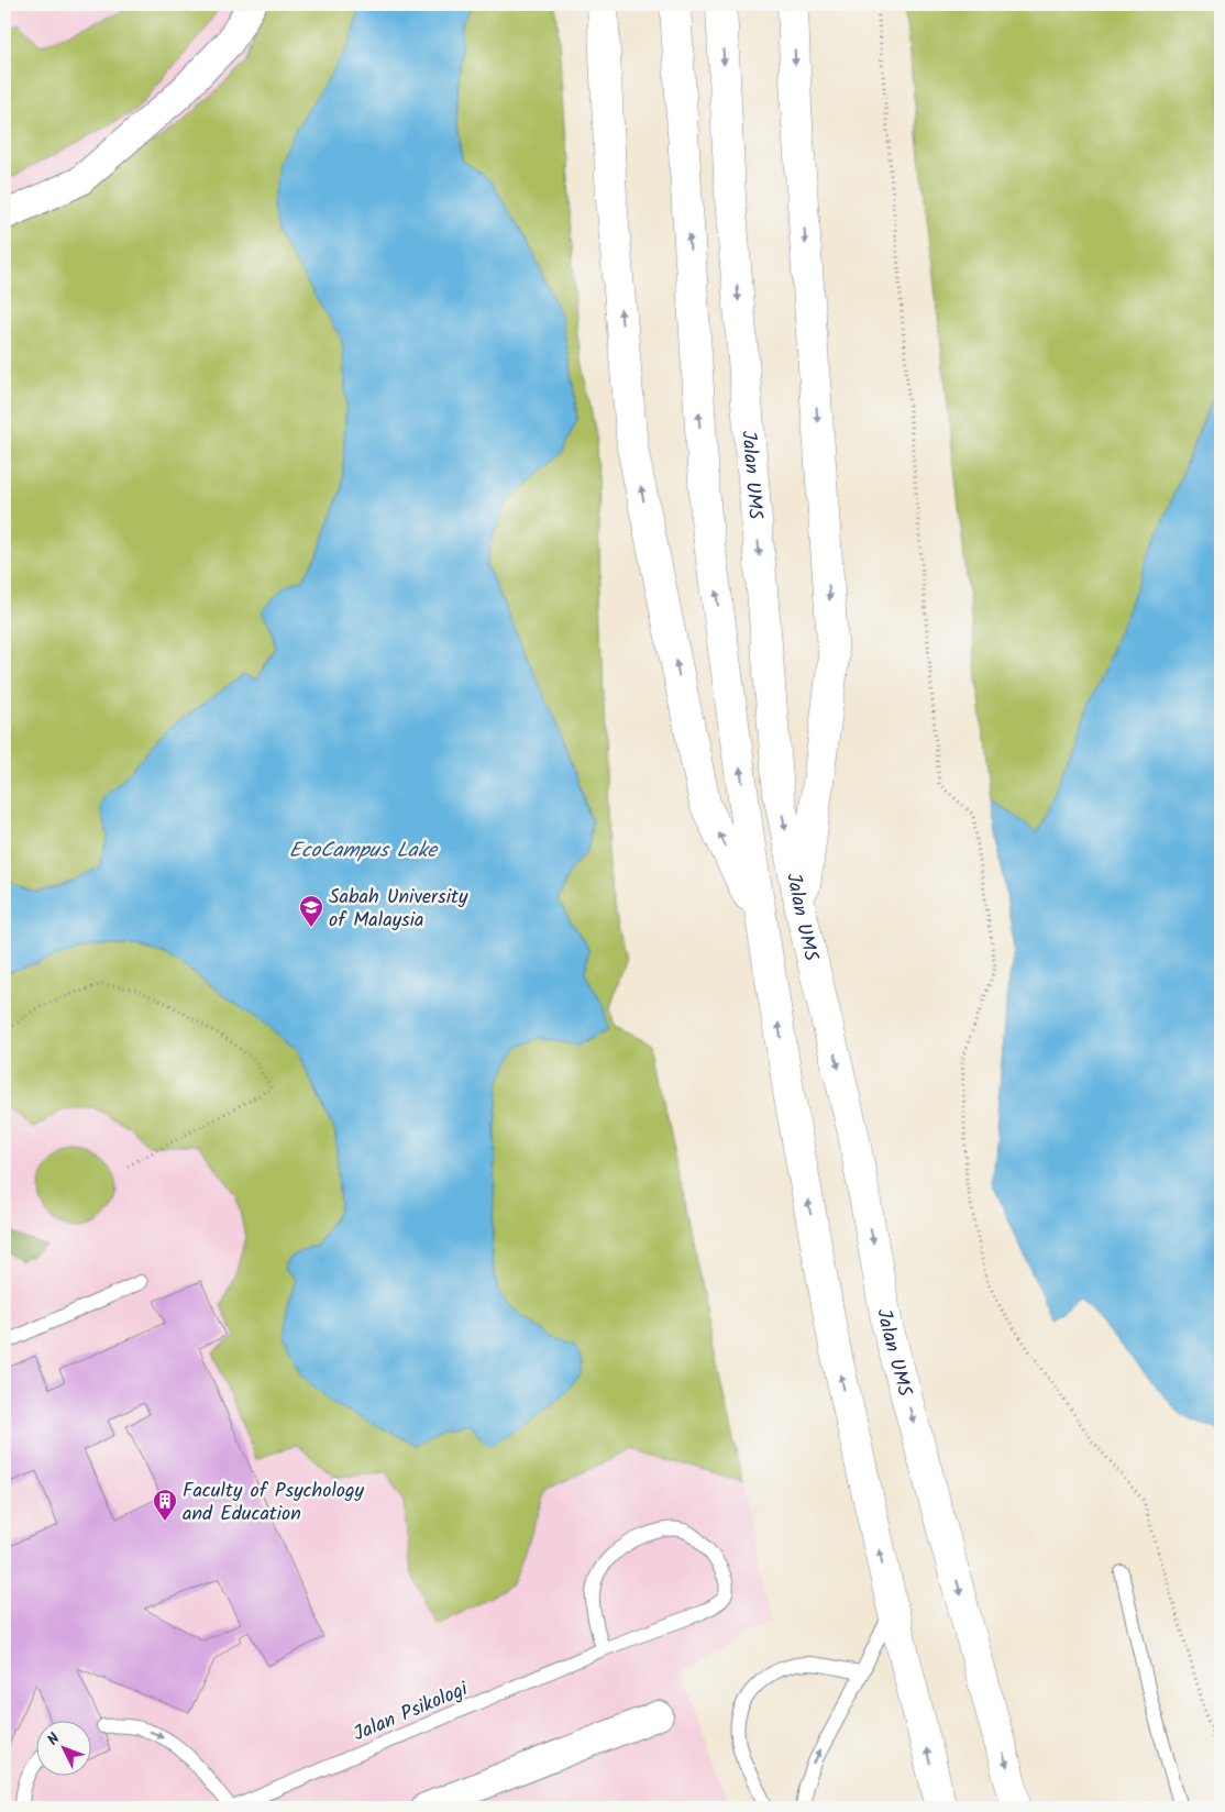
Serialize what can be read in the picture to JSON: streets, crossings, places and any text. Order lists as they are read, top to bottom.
{
  "streets": {
    "highway": ["Jalan UMS"],
    "lane": ["Jalan Psikologi"]
  },
  "water": ["EcoCampus Lake"],
  "places": {
    "school or university": ["Sabah University of Malaysia"],
    "building": ["Faculty of Psychology and Education"]
  },
  "north": "top left"
}
